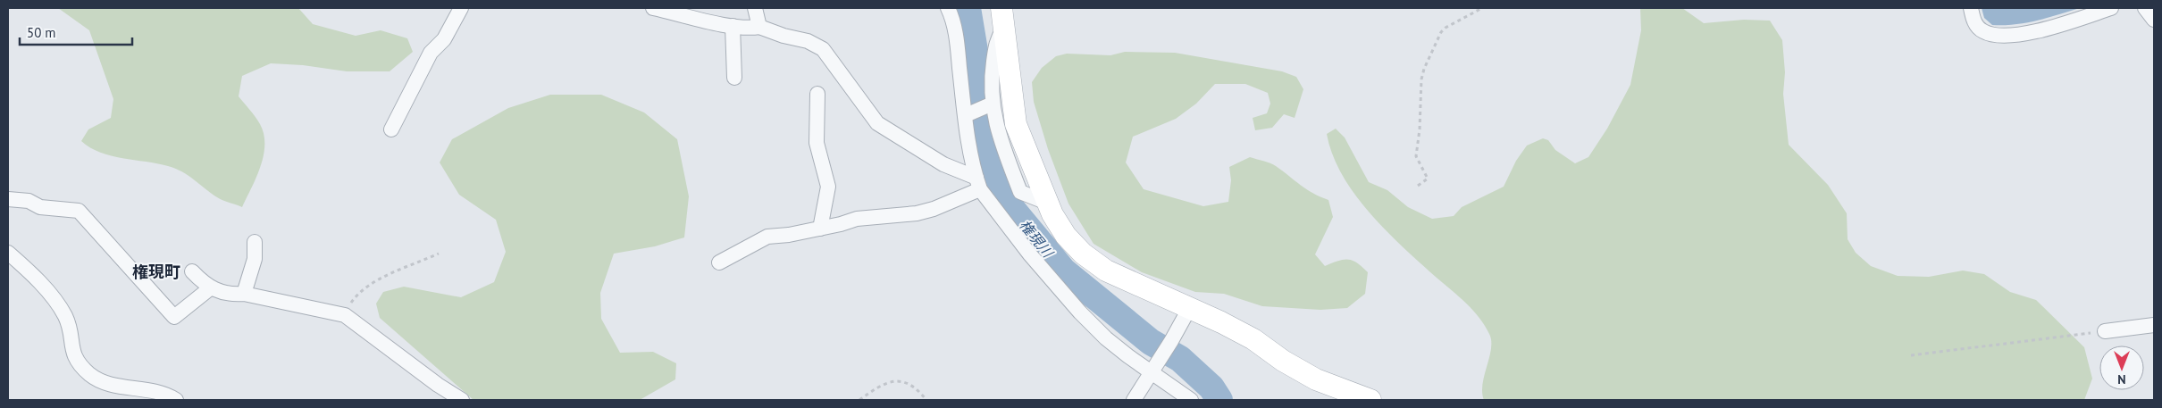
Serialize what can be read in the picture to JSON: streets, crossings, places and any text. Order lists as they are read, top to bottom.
{
  "districts": ["権現町"],
  "water": ["権現川"],
  "scale_bar": "50 m",
  "north": "bottom"
}
